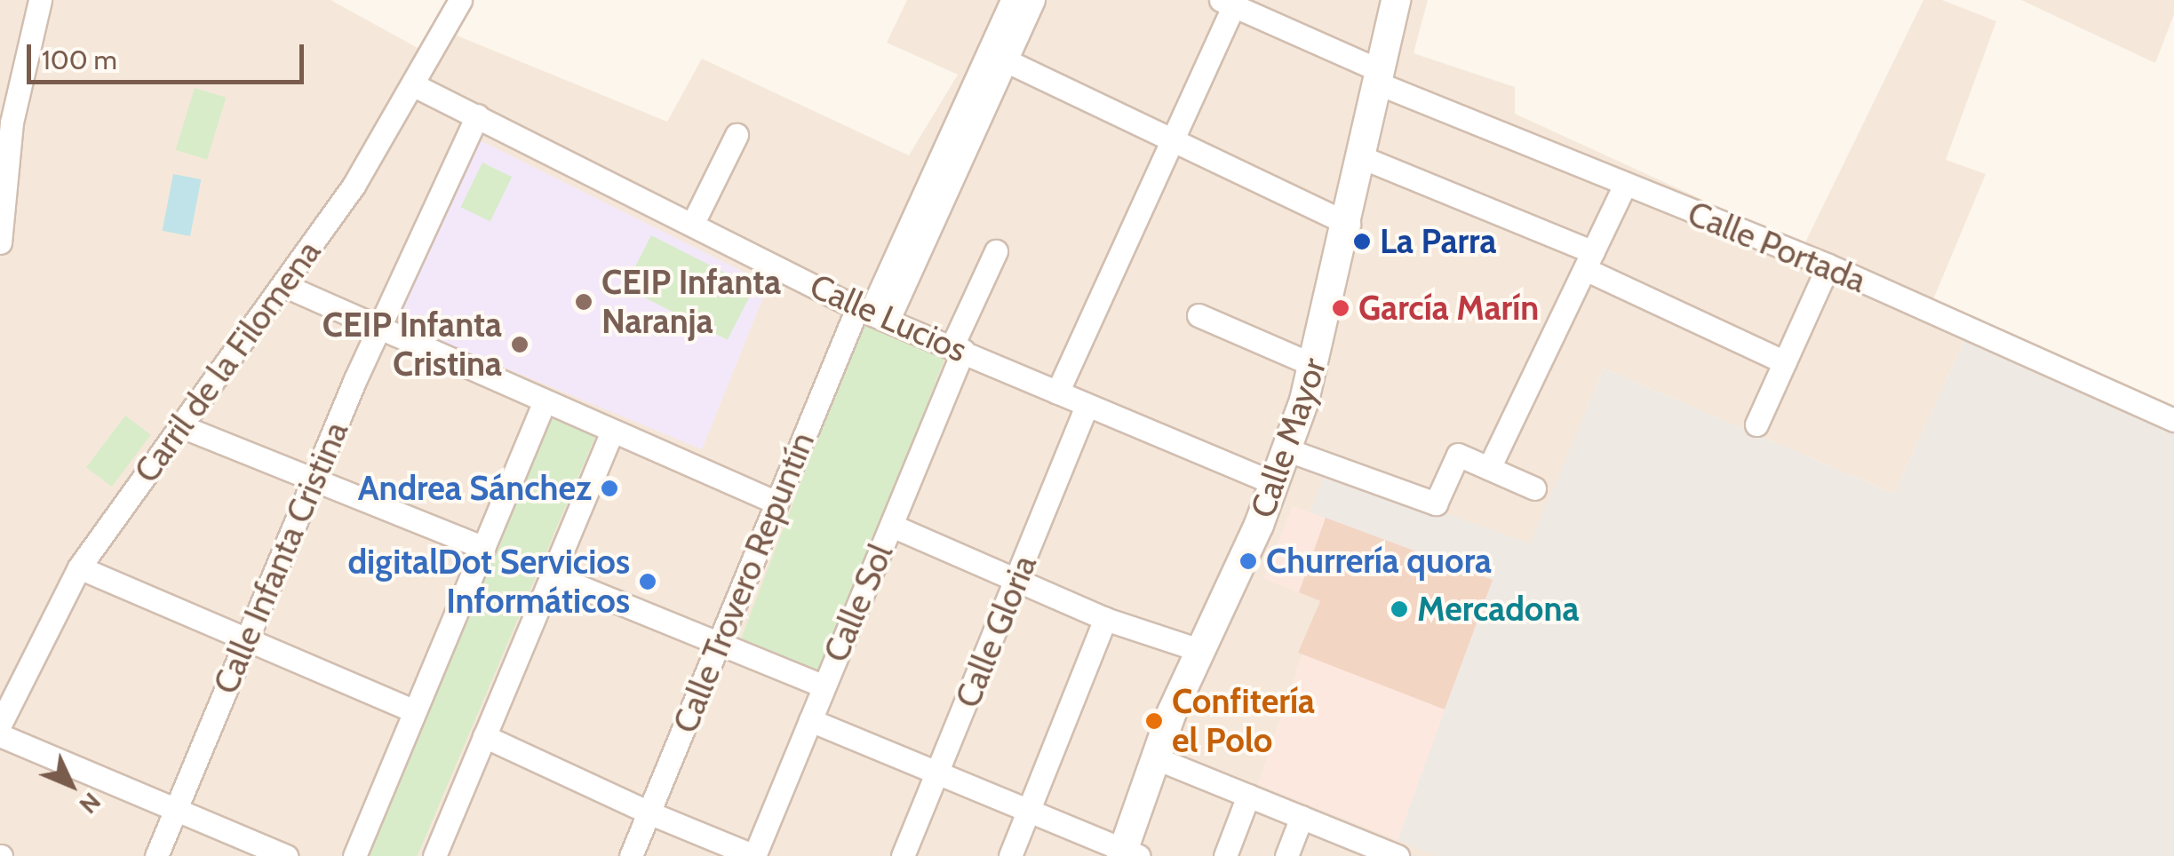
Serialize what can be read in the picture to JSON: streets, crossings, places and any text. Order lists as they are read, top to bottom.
{
  "streets": {
    "main road": ["Calle Mayor"],
    "street": [
      "Calle Portada",
      "Calle Lucios",
      "Carril de la Filomena",
      "Calle Infanta Cristina",
      "Calle Trovero Repuntín",
      "Calle Sol",
      "Calle Gloria"
    ]
  },
  "crossings": [
    ["Calle Portada", "Calle Mayor"],
    ["Calle Lucios", "Carril de la Filomena"],
    ["Calle Lucios", "Calle Mayor"],
    ["Calle Lucios", "Calle Infanta Cristina"],
    ["Calle Lucios", "Calle Trovero Repuntín"],
    ["Calle Lucios", "Calle Sol"],
    ["Calle Lucios", "Calle Gloria"]
  ],
  "places": [
    "La Parra",
    "CEIP Infanta Naranja",
    "García Marín",
    "CEIP Infanta Cristina",
    "Andrea Sánchez",
    "Churrería quora",
    "digitalDot Servicios Informáticos",
    "Mercadona",
    "Confitería el Polo"
  ],
  "scale_bar": "100 m",
  "north": "bottom right"
}
